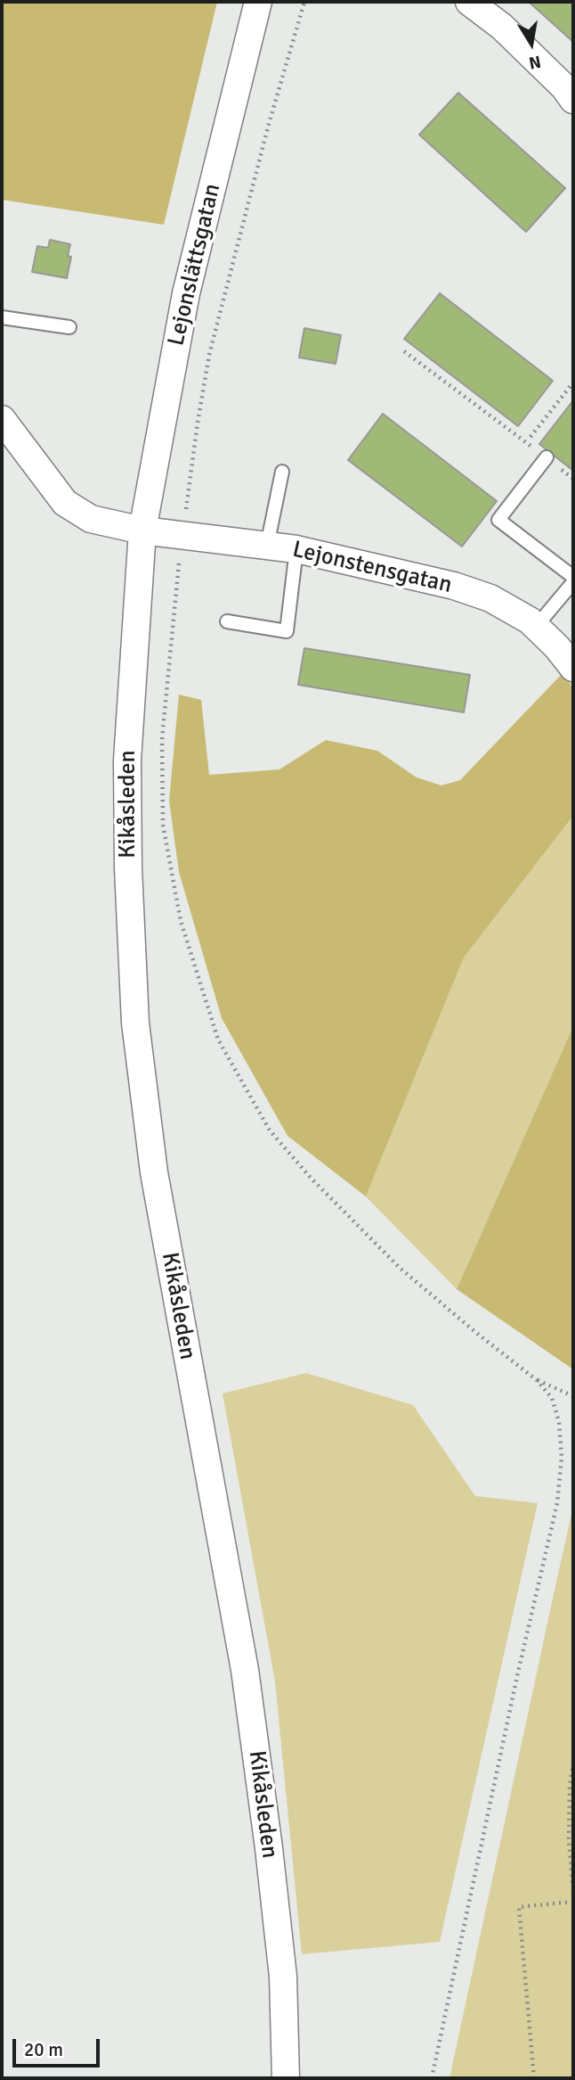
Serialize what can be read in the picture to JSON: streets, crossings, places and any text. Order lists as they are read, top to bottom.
{
  "streets": {
    "street": ["Lejonslättsgatan", "Lejonstensgatan", "Kikåsleden"]
  },
  "crossings": [
    ["Lejonslättsgatan", "Lejonstensgatan"],
    ["Lejonslättsgatan", "Kikåsleden"],
    ["Lejonstensgatan", "Kikåsleden"]
  ],
  "scale_bar": "20 m",
  "north": "bottom"
}
